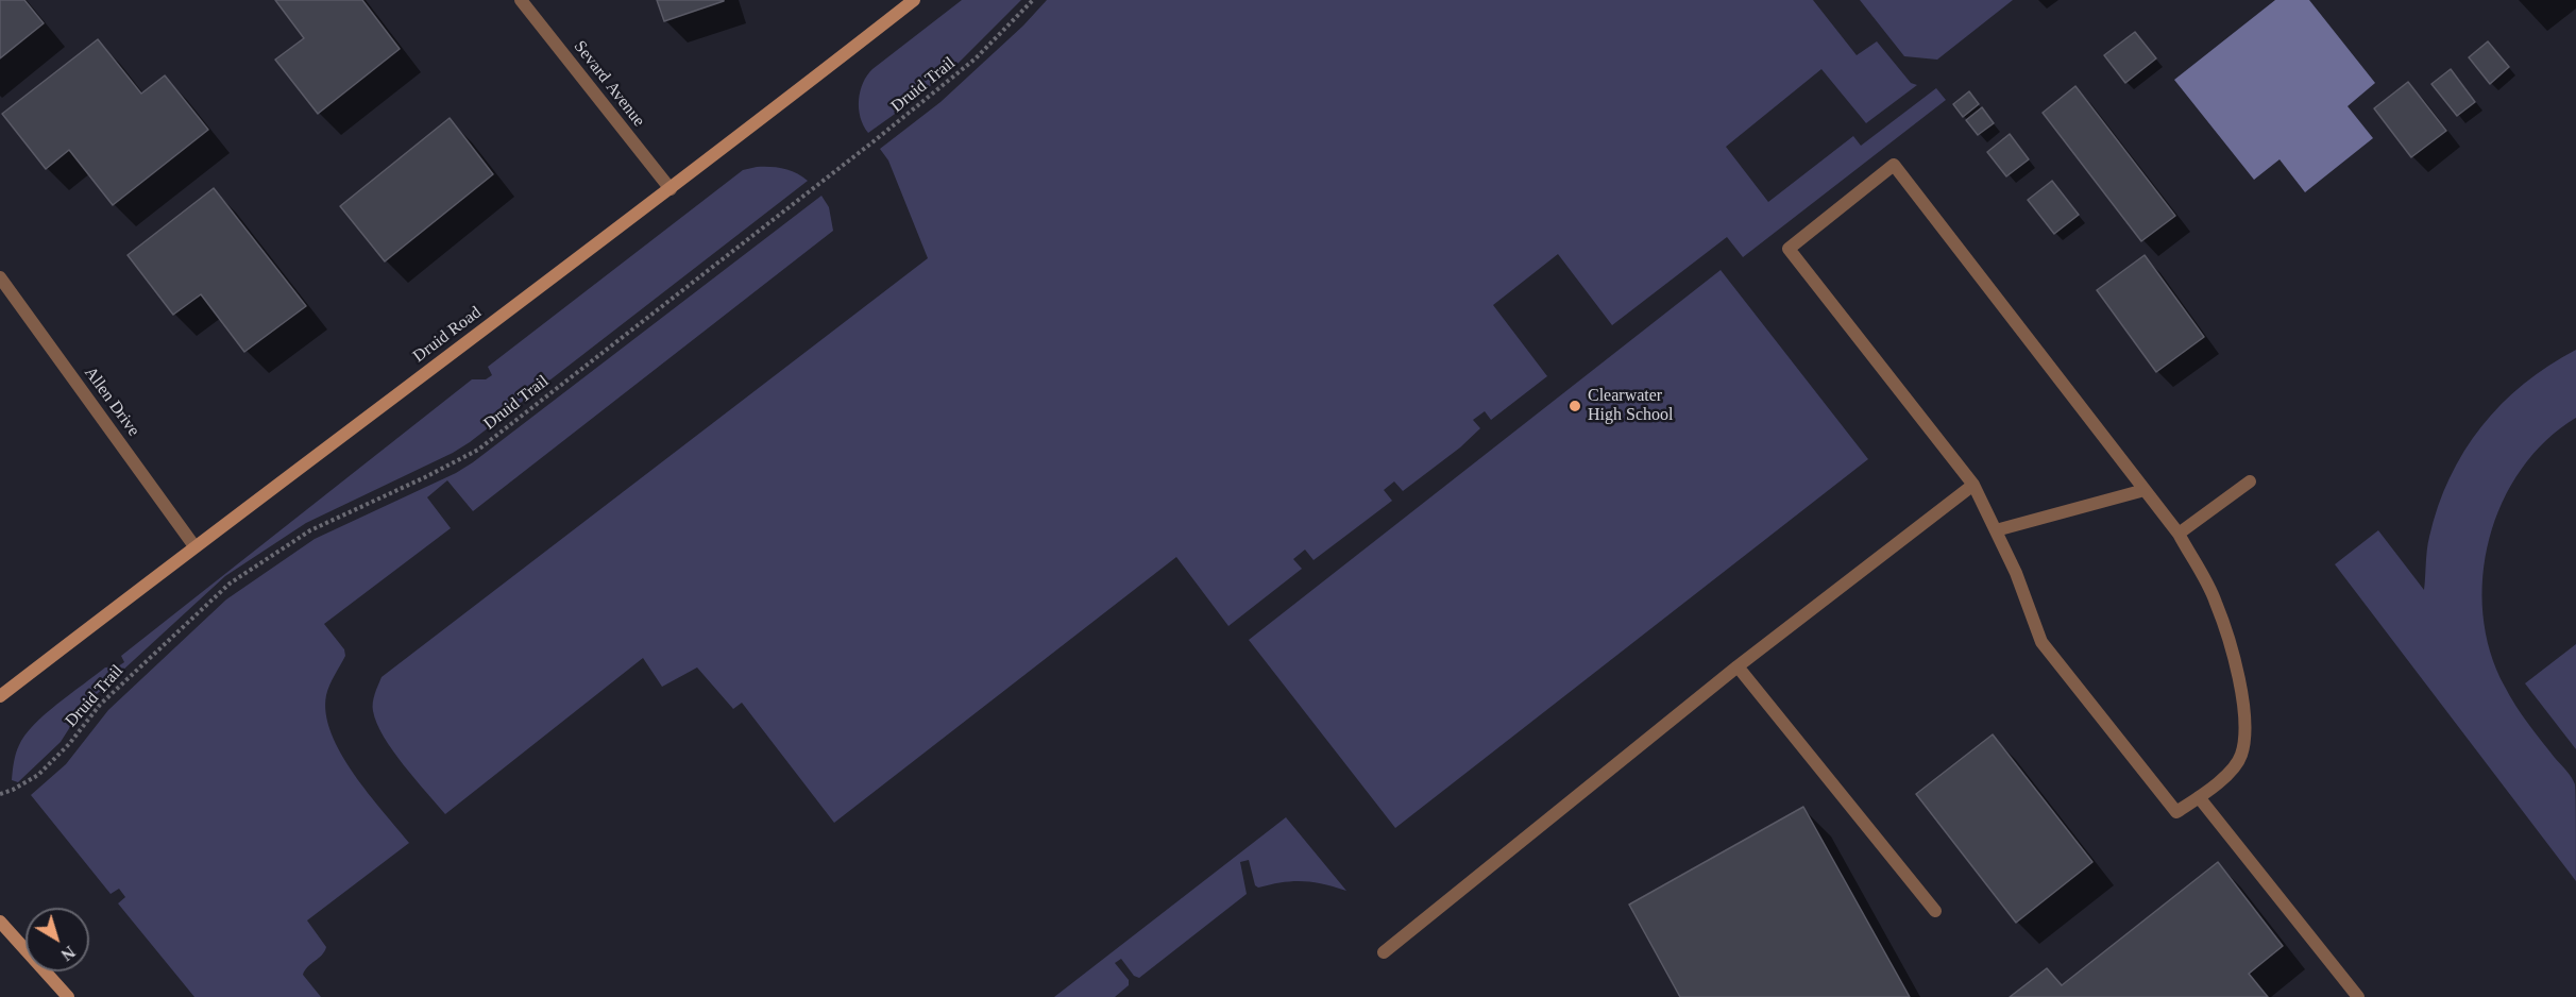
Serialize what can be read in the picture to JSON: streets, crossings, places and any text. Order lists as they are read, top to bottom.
{
  "streets": {
    "street": ["Sevard Avenue", "Druid Road", "Allen Drive"],
    "path": ["Druid Trail"]
  },
  "crossings": [
    ["Sevard Avenue", "Druid Road"],
    ["Druid Road", "Allen Drive"]
  ],
  "places": ["Clearwater High School"],
  "north": "bottom right"
}
